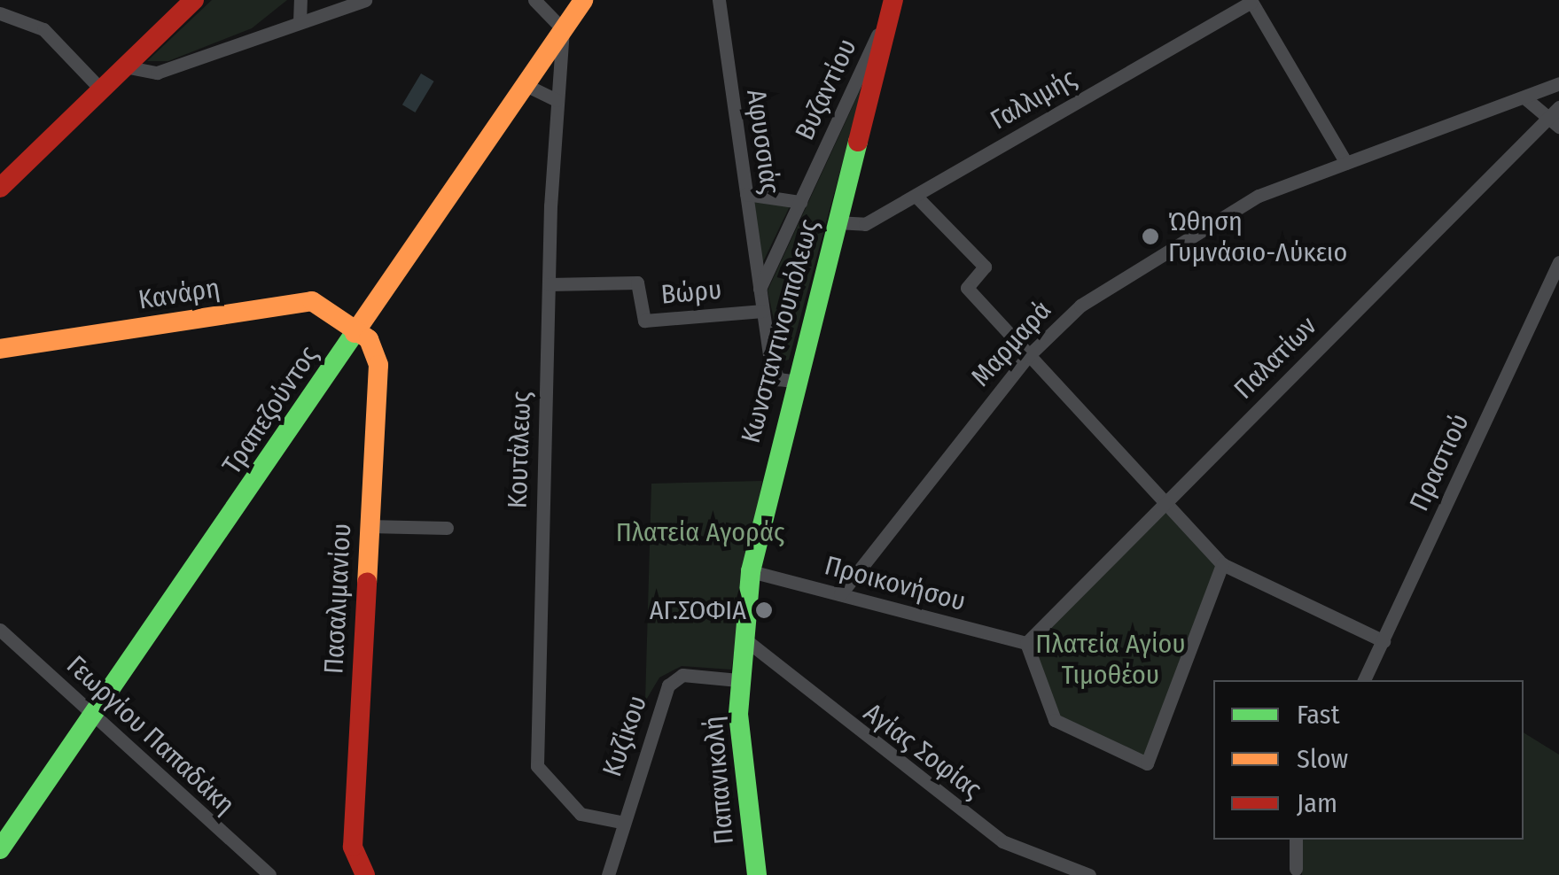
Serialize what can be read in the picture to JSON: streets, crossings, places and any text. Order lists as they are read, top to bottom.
{
  "streets": {
    "street": [
      "Βυζαντίου",
      "Γαλλιμής",
      "Αφυσσιάς",
      "Βώρυ",
      "Κανάρη",
      "Κωνσταντινουπόλεως",
      "Μαρμαρά",
      "Παλατίων",
      "Τραπεζούντος",
      "Κουτάλεως",
      "Πραστιού",
      "Προικονήσου",
      "Πασαλιμανίου",
      "Γεωργίου Παπαδάκη",
      "Κυζίκου",
      "Αγίας Σοφίας",
      "Παπανικολή"
    ]
  },
  "crossings": [
    ["Βυζαντίου", "Αφυσσιάς"],
    ["Βυζαντίου", "Κωνσταντινουπόλεως"],
    ["Γαλλιμής", "Κωνσταντινουπόλεως"],
    ["Αφυσσιάς", "Βώρυ"],
    ["Αφυσσιάς", "Κωνσταντινουπόλεως"],
    ["Βώρυ", "Κουτάλεως"],
    ["Κανάρη", "Τραπεζούντος"],
    ["Κανάρη", "Πασαλιμανίου"],
    ["Κωνσταντινουπόλεως", "Προικονήσου"],
    ["Κωνσταντινουπόλεως", "Κυζίκου"],
    ["Κωνσταντινουπόλεως", "Αγίας Σοφίας"],
    ["Κωνσταντινουπόλεως", "Παπανικολή"],
    ["Μαρμαρά", "Προικονήσου"],
    ["Παλατίων", "Προικονήσου"],
    ["Τραπεζούντος", "Κουτάλεως"],
    ["Τραπεζούντος", "Πασαλιμανίου"],
    ["Τραπεζούντος", "Γεωργίου Παπαδάκη"],
    ["Κουτάλεως", "Κυζίκου"],
    ["Κυζίκου", "Παπανικολή"]
  ],
  "parks": ["Πλατεία Αγοράς", "Πλατεία Αγίου Τιμοθέου"],
  "places": ["Ώθηση Γυμνάσιο-Λύκειο", "ΑΓ.ΣΟΦΙΑ"],
  "legend": ["Fast", "Slow", "Jam"]
}
